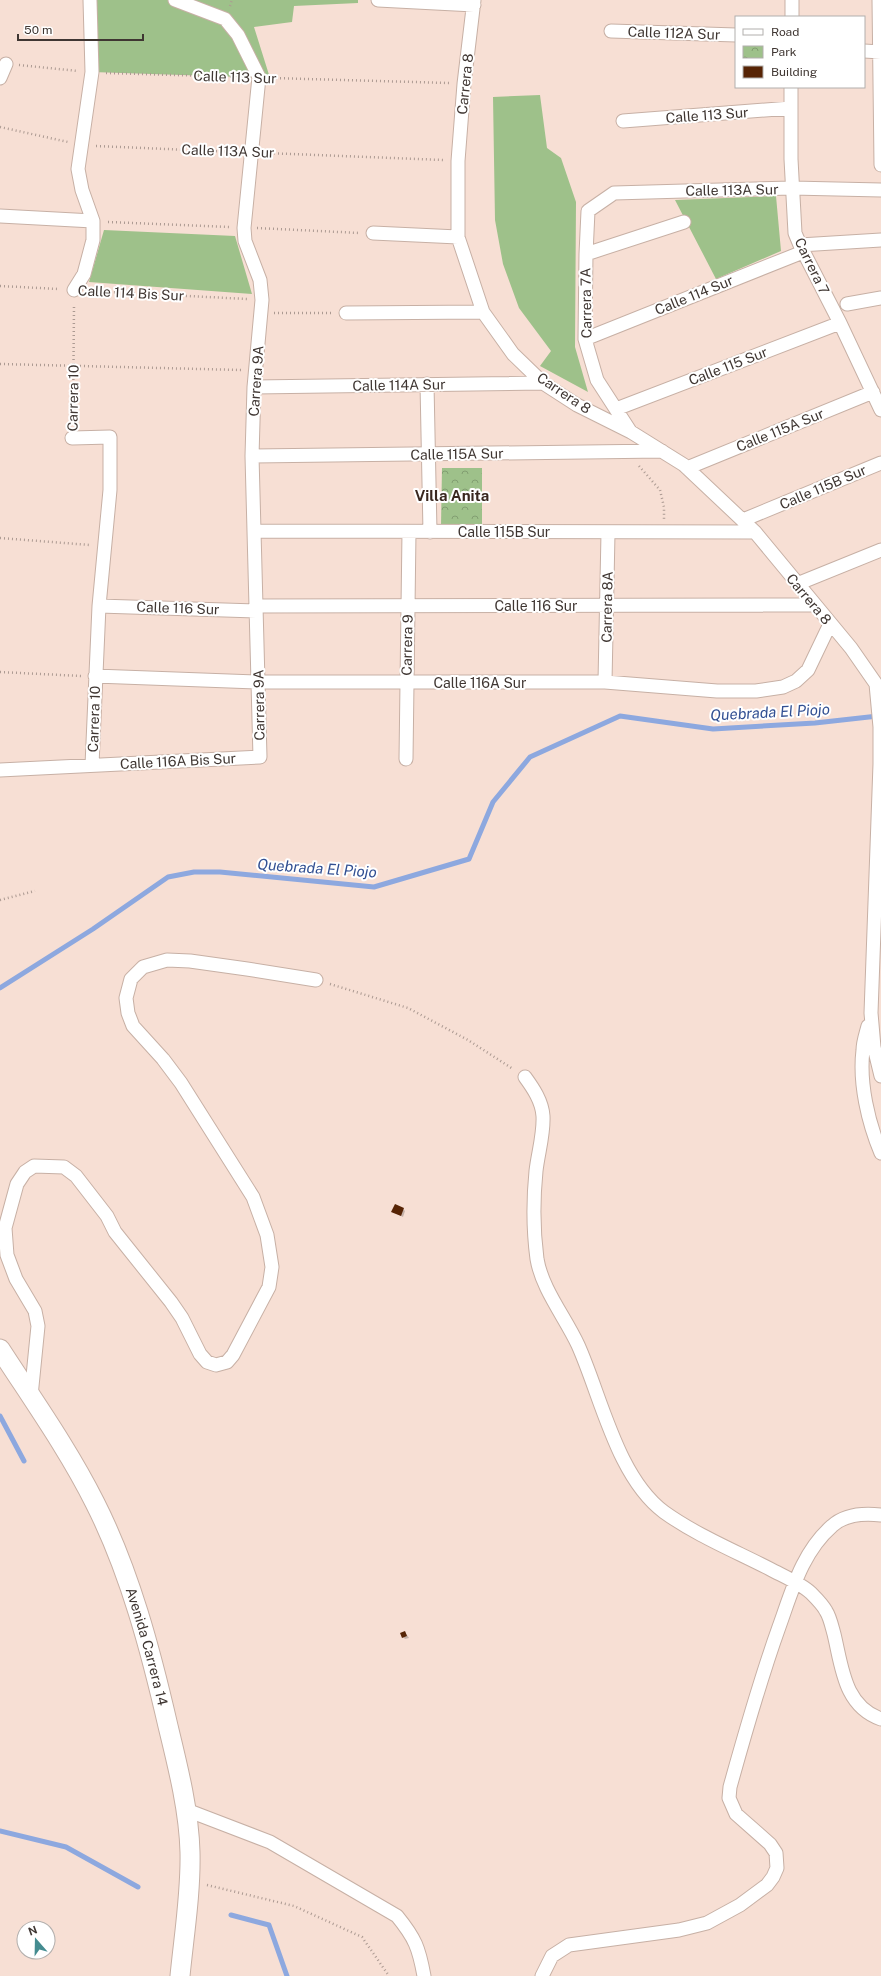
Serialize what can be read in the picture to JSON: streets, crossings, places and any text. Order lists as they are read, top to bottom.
{
  "streets": {
    "main road": ["Avenida Carrera 14"],
    "street": [
      "Calle 112A Sur",
      "Calle 113 Sur",
      "Carrera 8",
      "Calle 113A Sur",
      "Carrera 7",
      "Calle 114 Sur",
      "Carrera 7A",
      "Calle 115 Sur",
      "Carrera 9A",
      "Calle 114A Sur",
      "Carrera 10",
      "Calle 115A Sur",
      "Calle 115B Sur",
      "Calle 116 Sur",
      "Carrera 8A",
      "Carrera 9",
      "Calle 116A Sur",
      "Calle 116A Bis Sur"
    ],
    "path": ["Calle 114 Bis Sur"]
  },
  "crossings": [
    ["Calle 113 Sur", "Carrera 8"],
    ["Calle 113 Sur", "Carrera 7"],
    ["Calle 113 Sur", "Carrera 9A"],
    ["Carrera 8", "Calle 113A Sur"],
    ["Carrera 8", "Carrera 7A"],
    ["Carrera 8", "Calle 114A Sur"],
    ["Carrera 8", "Calle 115A Sur"],
    ["Carrera 8", "Calle 115B Sur"],
    ["Carrera 8", "Calle 116 Sur"],
    ["Carrera 8", "Calle 116A Sur"],
    ["Calle 113A Sur", "Carrera 7"],
    ["Calle 113A Sur", "Carrera 7A"],
    ["Calle 113A Sur", "Carrera 9A"],
    ["Carrera 7", "Calle 114 Sur"],
    ["Carrera 7", "Calle 115 Sur"],
    ["Carrera 7", "Calle 115A Sur"],
    ["Calle 114 Bis Sur", "Carrera 9A"],
    ["Calle 114 Bis Sur", "Carrera 10"],
    ["Calle 114 Sur", "Carrera 7A"],
    ["Carrera 7A", "Calle 115 Sur"],
    ["Carrera 9A", "Calle 114A Sur"],
    ["Carrera 9A", "Calle 115A Sur"],
    ["Carrera 9A", "Calle 115B Sur"],
    ["Carrera 9A", "Calle 116 Sur"],
    ["Carrera 9A", "Calle 116A Sur"],
    ["Carrera 9A", "Calle 116A Bis Sur"],
    ["Carrera 10", "Calle 116 Sur"],
    ["Carrera 10", "Calle 116A Sur"],
    ["Carrera 10", "Calle 116A Bis Sur"],
    ["Calle 115B Sur", "Carrera 8A"],
    ["Calle 115B Sur", "Carrera 9"],
    ["Calle 116 Sur", "Carrera 8A"],
    ["Calle 116 Sur", "Carrera 9"],
    ["Carrera 8A", "Calle 116A Sur"],
    ["Carrera 9", "Calle 116A Sur"]
  ],
  "districts": ["Villa Anita"],
  "water": ["Quebrada El Piojo"],
  "legend": ["Road", "Park", "Building"],
  "scale_bar": "50 m",
  "north": "top"
}
